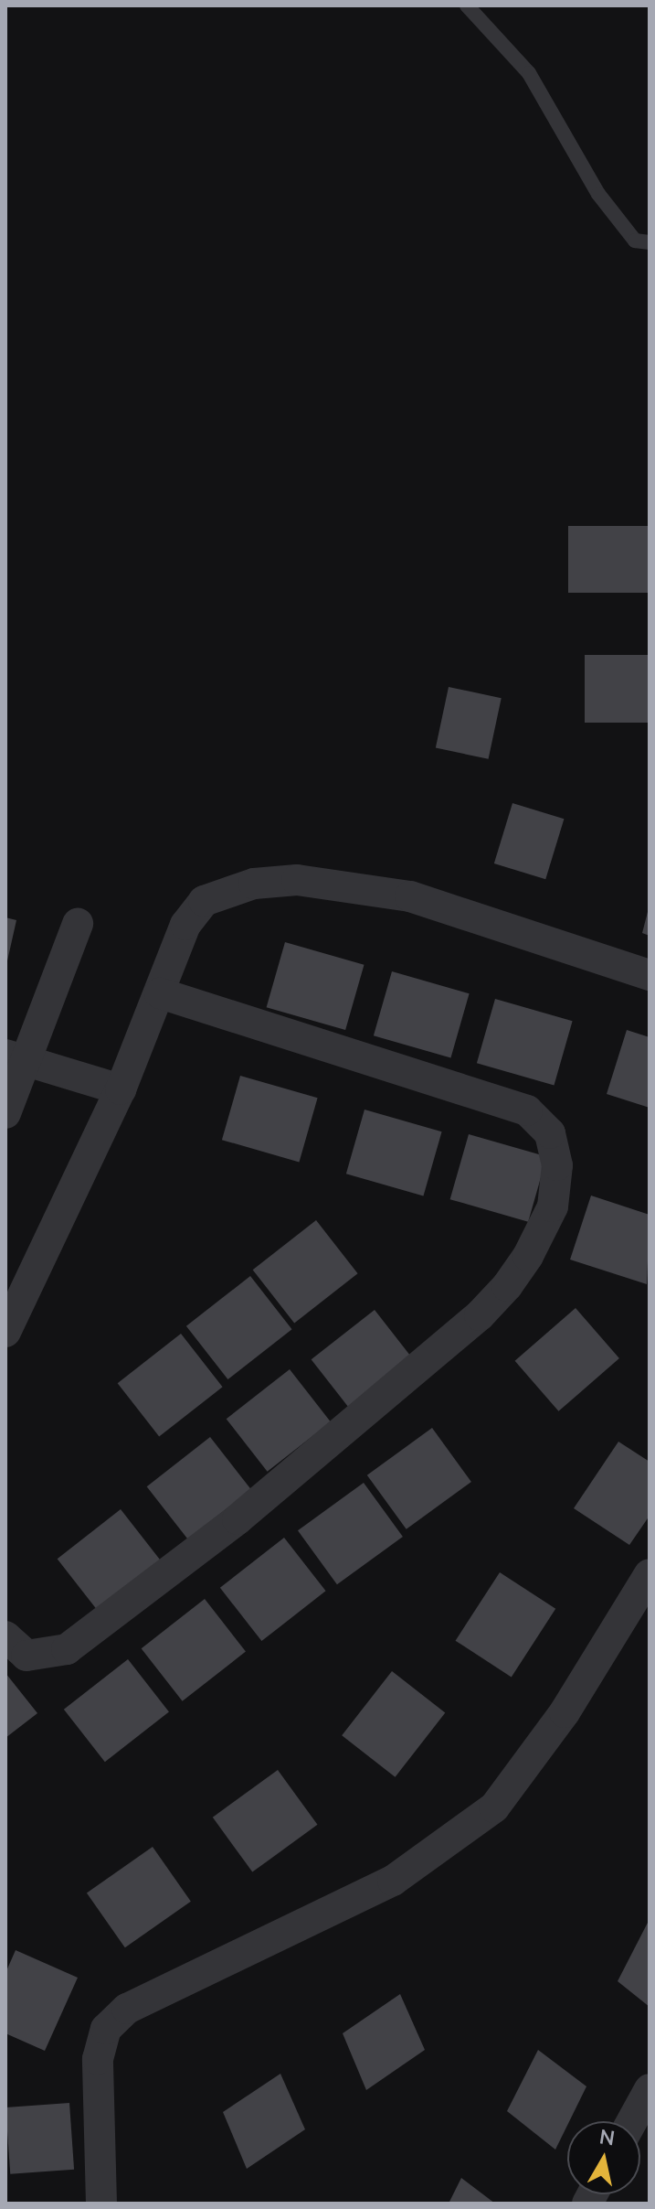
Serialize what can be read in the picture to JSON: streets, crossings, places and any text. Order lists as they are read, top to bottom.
{
  "north": "top"
}
